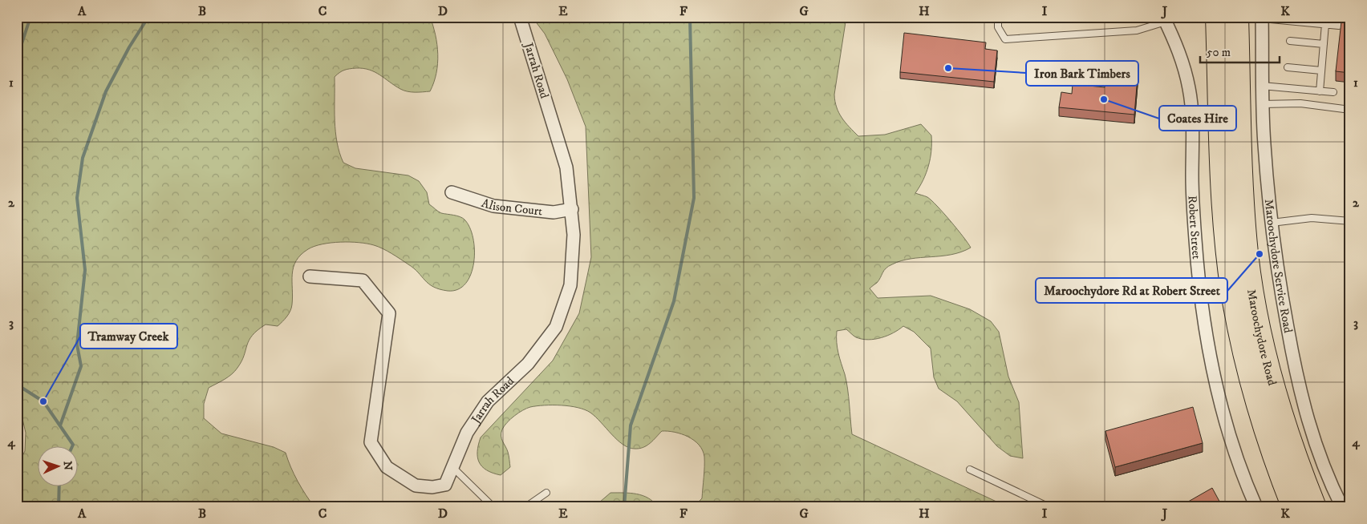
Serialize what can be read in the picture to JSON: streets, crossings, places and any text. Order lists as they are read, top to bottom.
{
  "streets": {
    "highway": ["Maroochydore Road"],
    "street": [
      "Jarrah Road",
      "Alison Court",
      "Robert Street",
      "Maroochydore Service Road"
    ]
  },
  "crossings": [
    ["Jarrah Road", "Alison Court"]
  ],
  "places": [
    "Iron Bark Timbers",
    "Coates Hire",
    "Maroochydore Rd at Robert Street",
    "Tramway Creek"
  ],
  "scale_bar": "50 m",
  "north": "right",
  "grid": {
    "columns": [
      "A",
      "B",
      "C",
      "D",
      "E",
      "F",
      "G",
      "H",
      "I",
      "J",
      "K"
    ],
    "rows": [
      "1",
      "2",
      "3",
      "4"
    ]
  }
}
